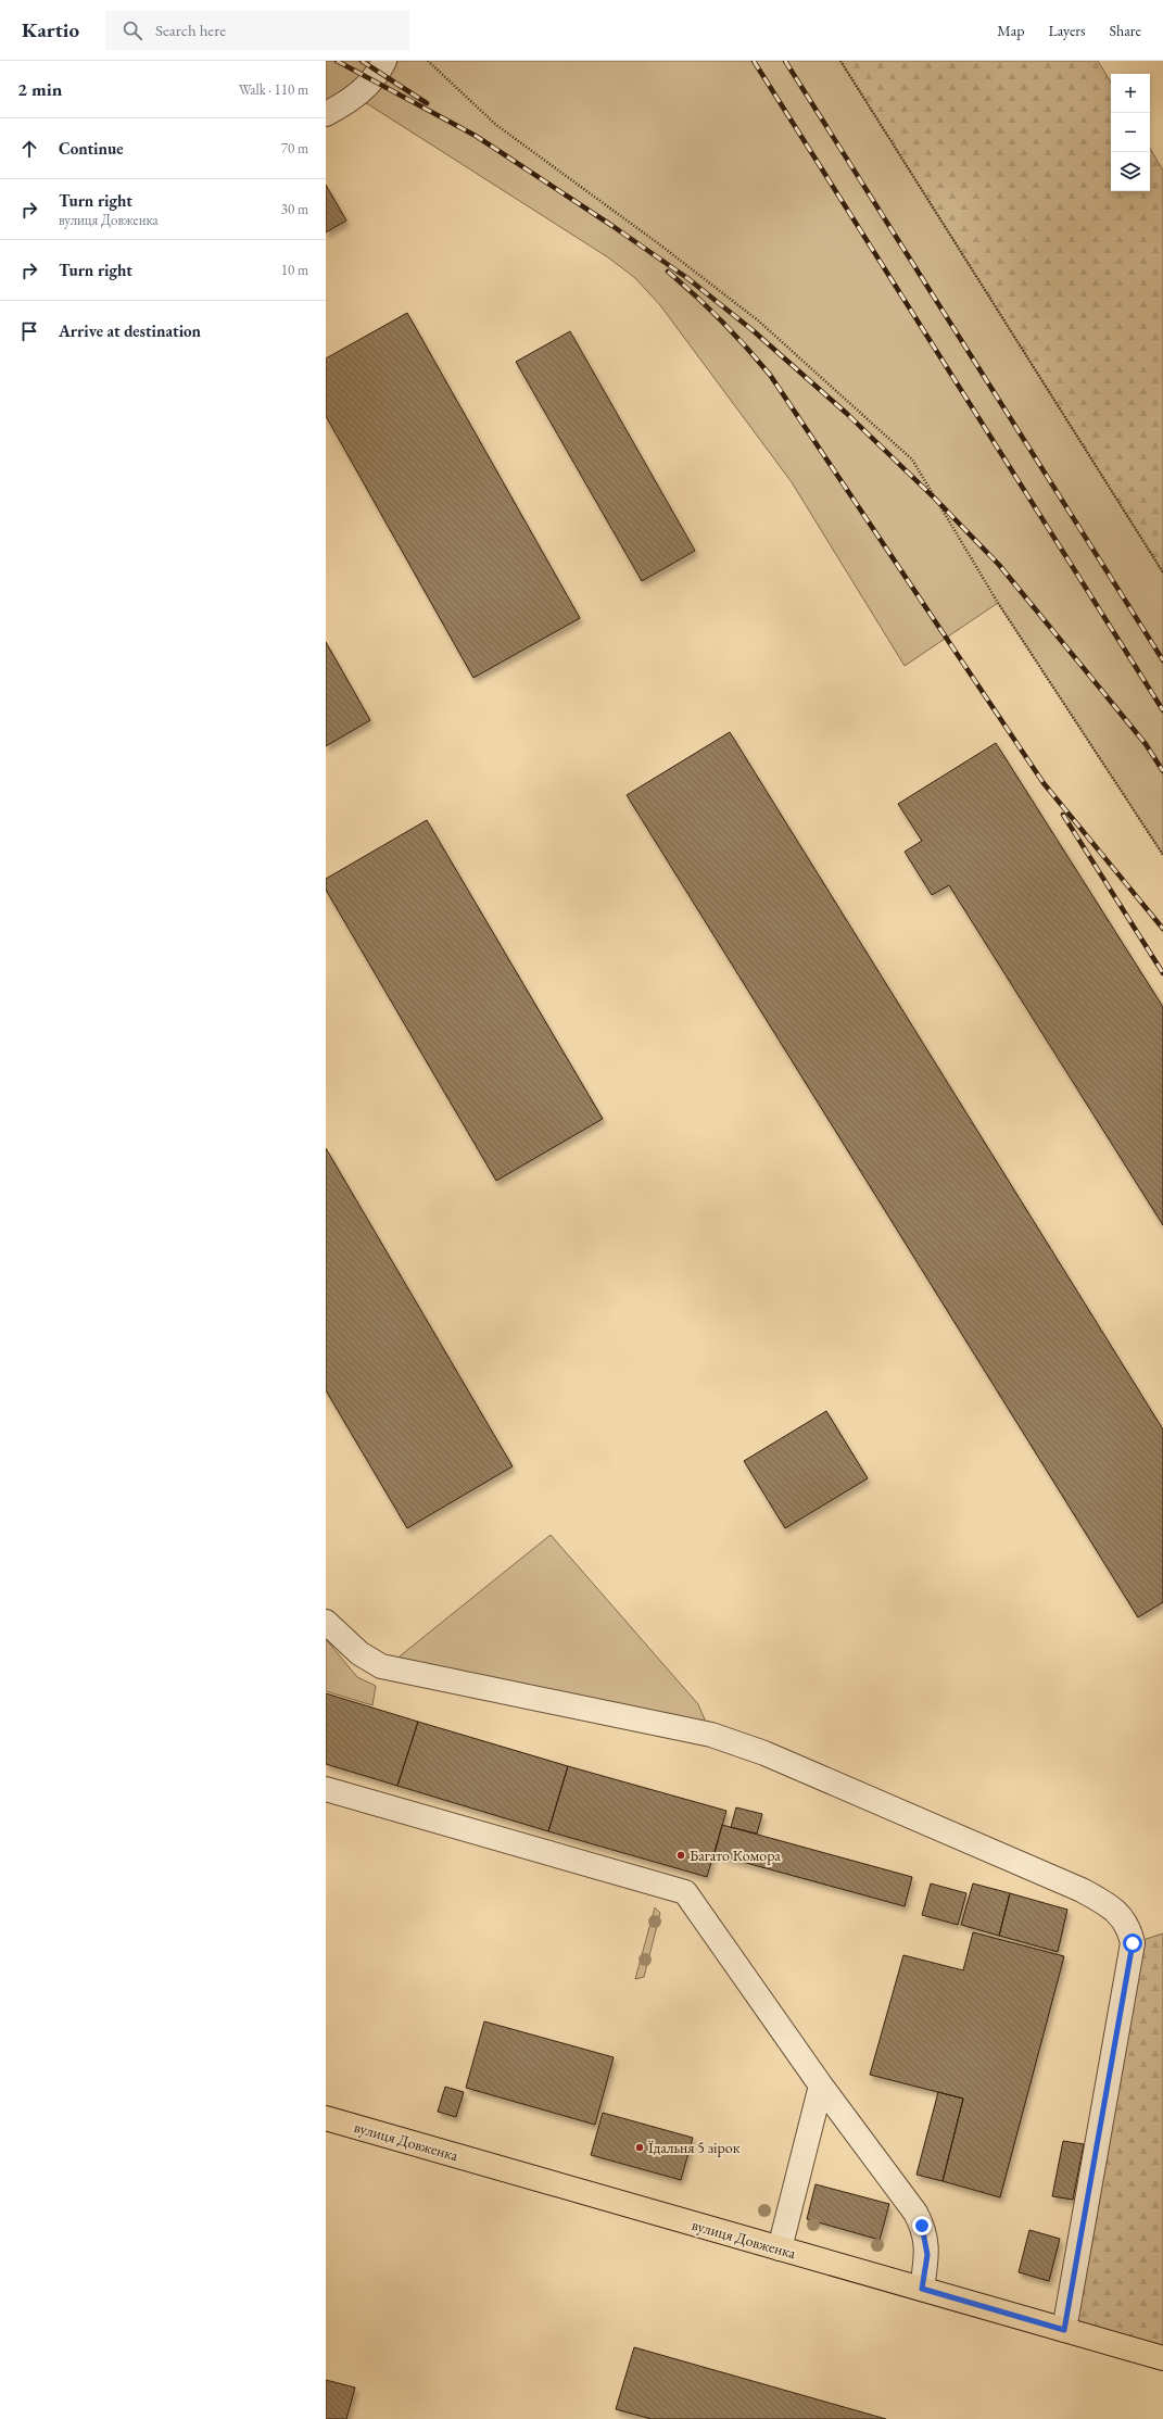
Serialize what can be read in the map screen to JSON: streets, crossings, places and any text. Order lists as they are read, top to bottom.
{
  "streets": {
    "main road": ["вулиця Довженка"]
  },
  "places": ["Багато Комора", "Їдальня 5 зірок"],
  "page": {
    "header": "Kartio",
    "search": "Search here",
    "nav": ["Map", "Layers", "Share"],
    "heading": ["2 min", "Walk · 110 m"],
    "map_buttons": ["+", "−"],
    "list": [
      ["Continue", "70 m"],
      ["Turn right", "вулиця Довженка", "30 m"],
      ["Turn right", "10 m"],
      "Arrive at destination"
    ]
  }
}
